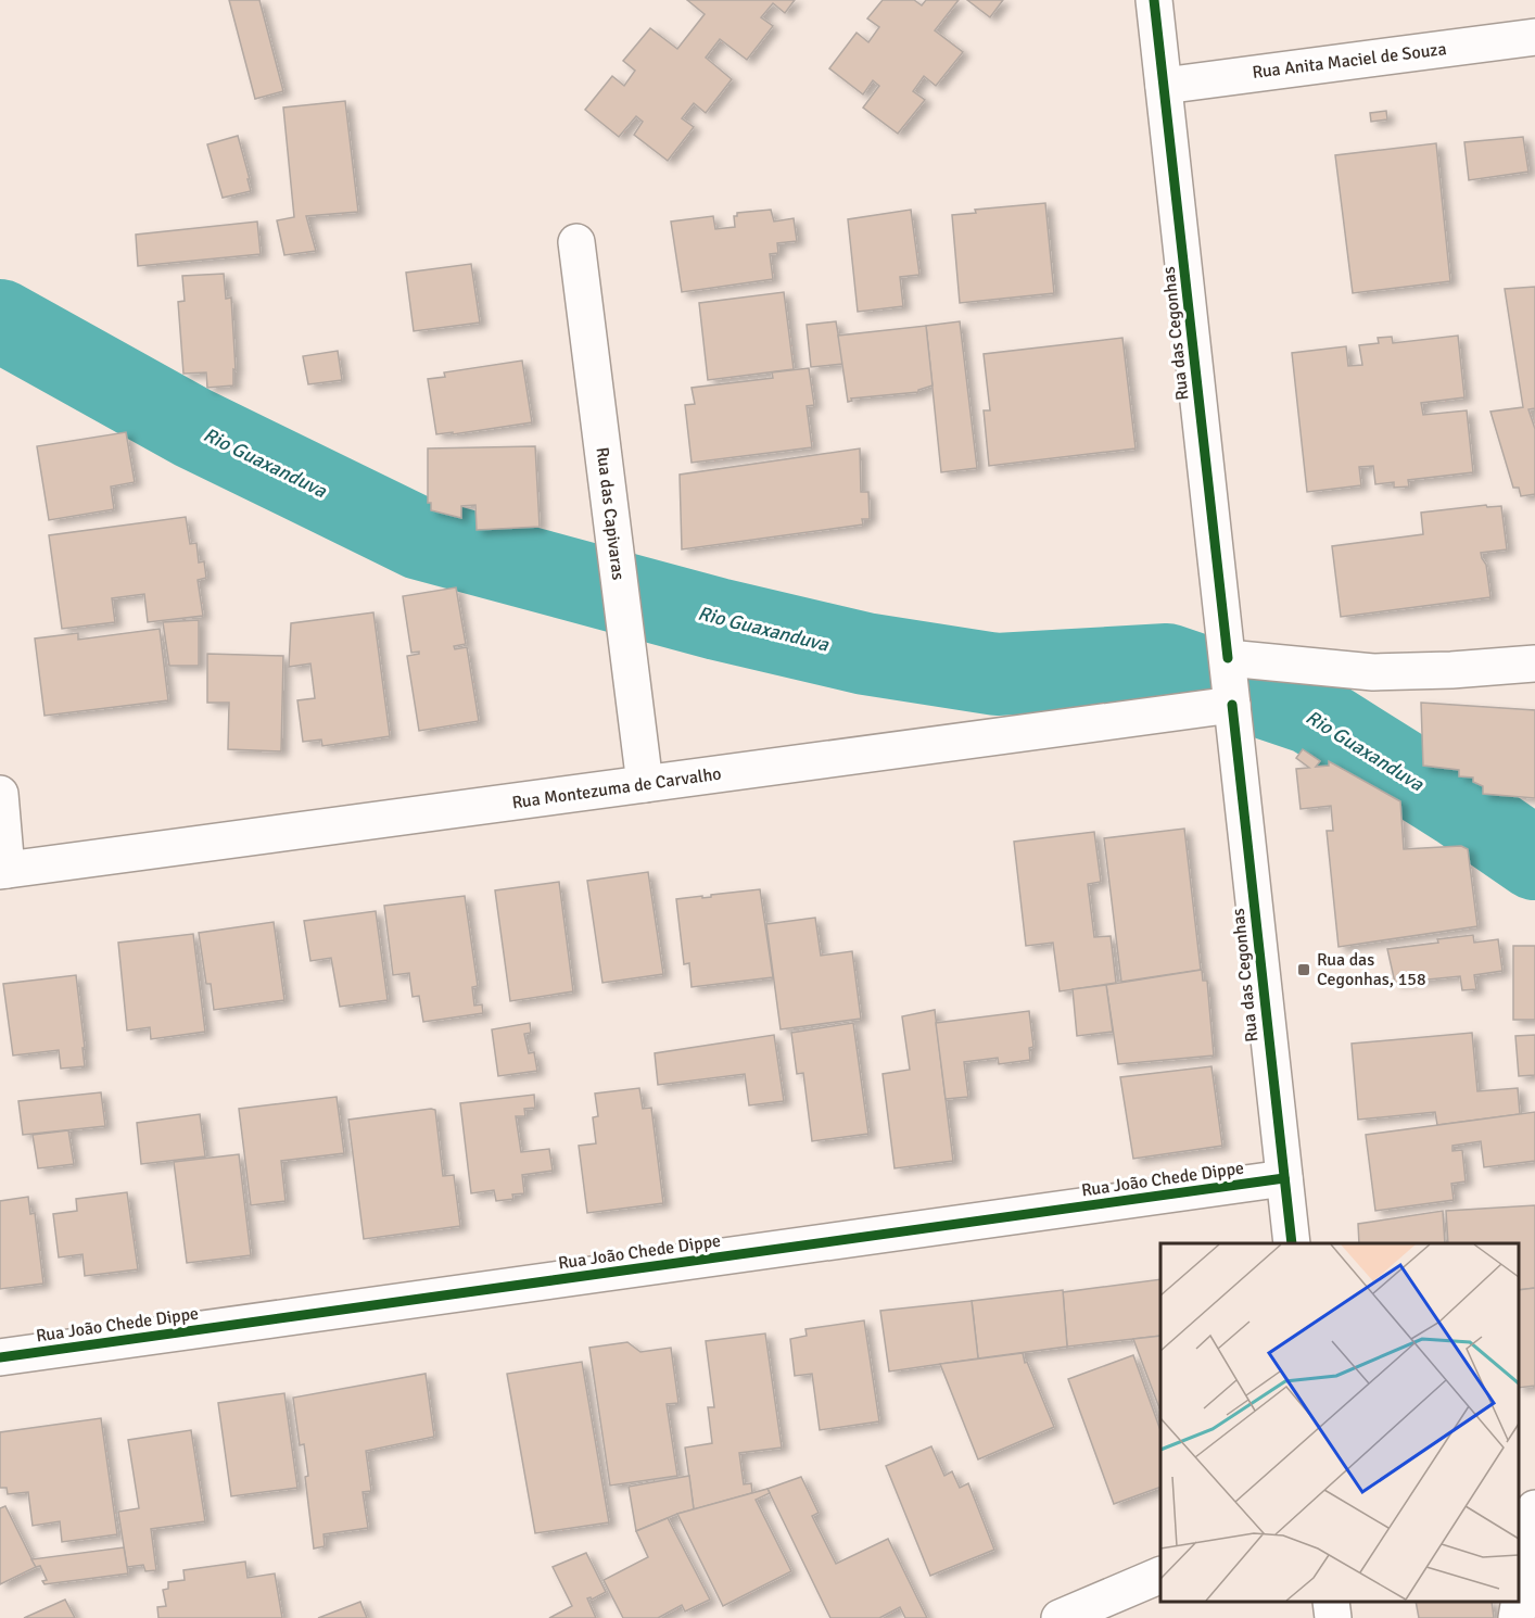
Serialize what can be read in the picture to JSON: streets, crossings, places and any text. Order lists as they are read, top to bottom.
{
  "streets": {
    "street": [
      "Rua Anita Maciel de Souza",
      "Rua das Cegonhas",
      "Rua das Capivaras",
      "Rua Montezuma de Carvalho",
      "Rua João Chede Dippe"
    ]
  },
  "crossings": [
    ["Rua Anita Maciel de Souza", "Rua das Cegonhas"],
    ["Rua das Cegonhas", "Rua Montezuma de Carvalho"],
    ["Rua das Cegonhas", "Rua João Chede Dippe"],
    ["Rua das Capivaras", "Rua Montezuma de Carvalho"]
  ],
  "water": ["Rio Guaxanduva"],
  "places": {
    "transit": ["Rua das Cegonhas, 158"]
  }
}
